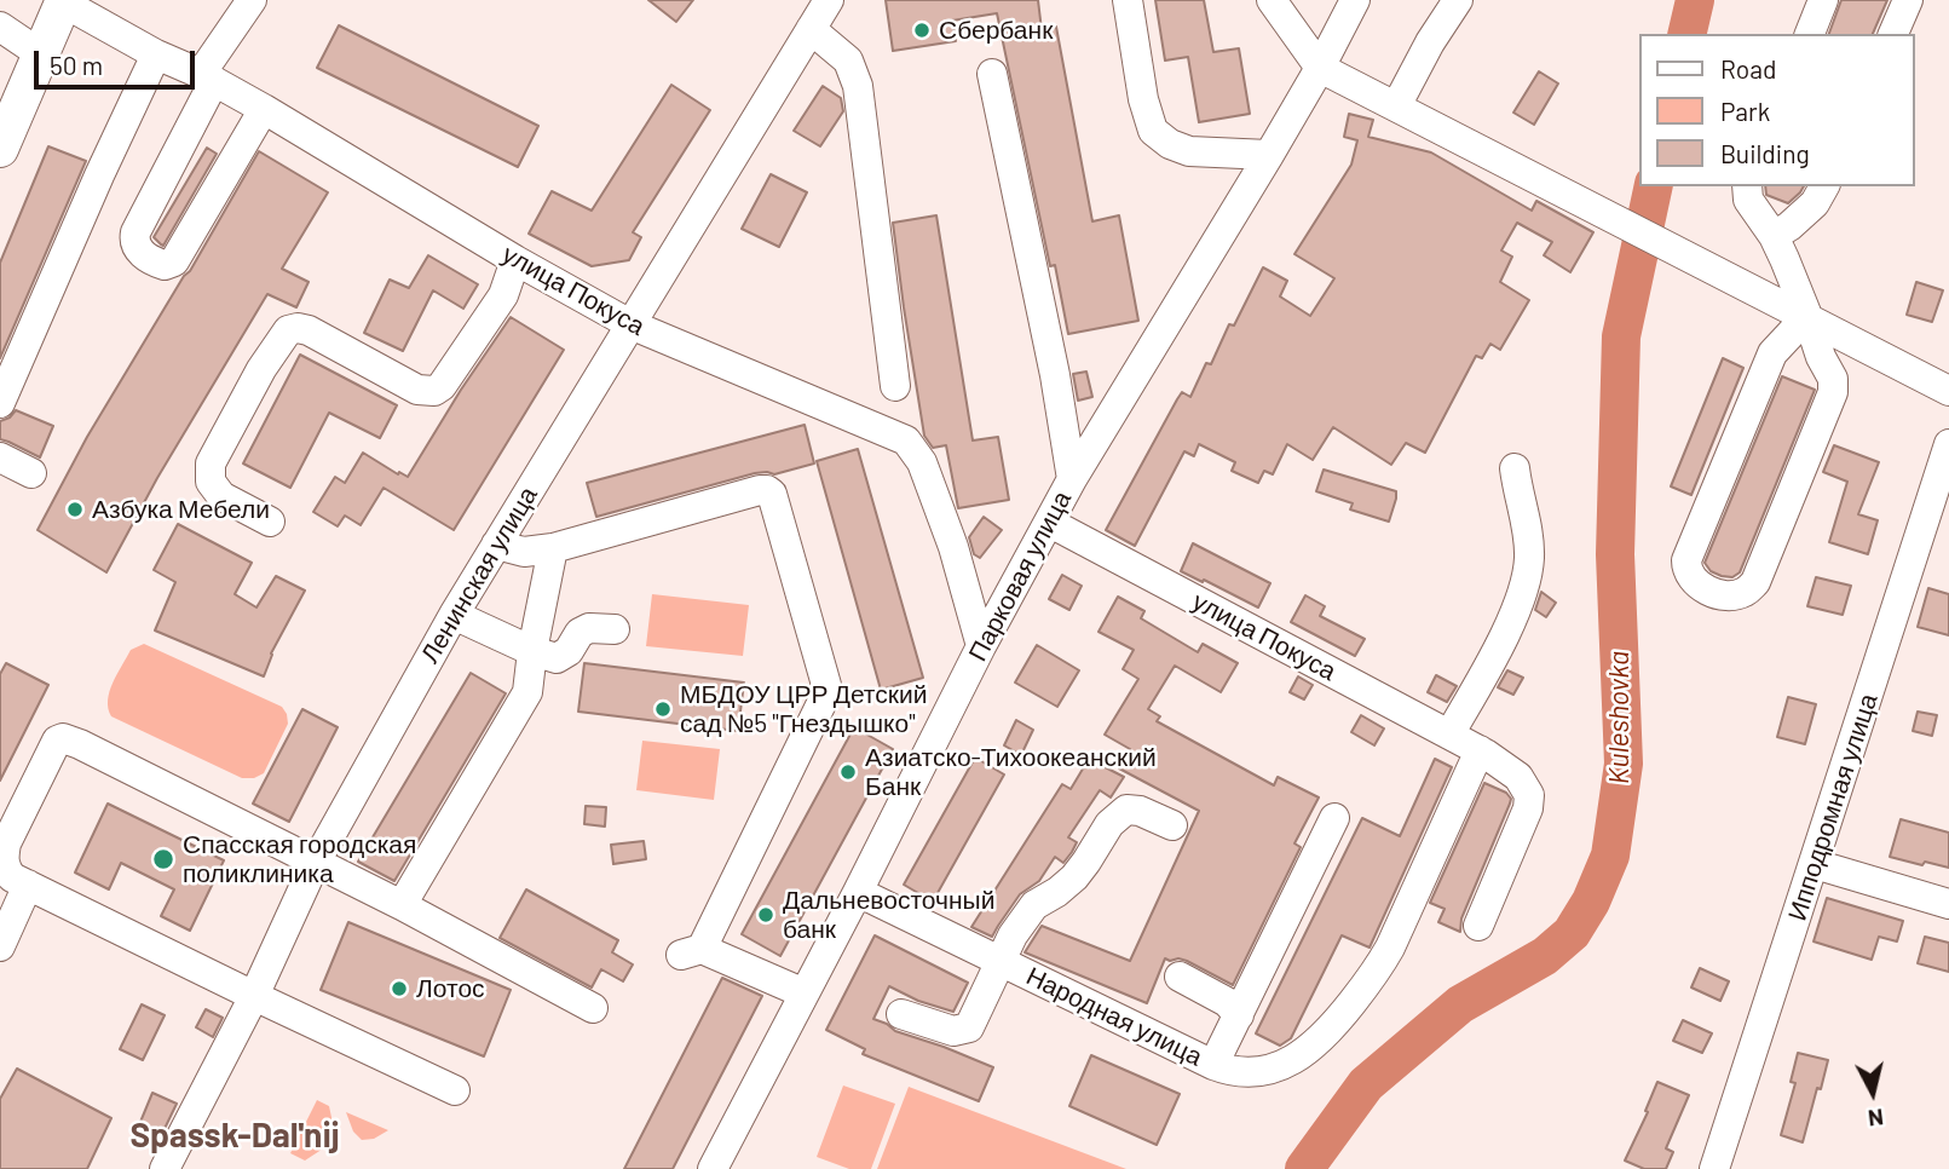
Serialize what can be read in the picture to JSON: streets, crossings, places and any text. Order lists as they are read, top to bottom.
{
  "streets": {
    "street": [
      "улица Покуса",
      "Ленинская улица",
      "Парковая улица",
      "Ипподромная улица",
      "Народная улица"
    ]
  },
  "crossings": [
    ["улица Покуса", "Ленинская улица"],
    ["улица Покуса", "Парковая улица"],
    ["Парковая улица", "Народная улица"]
  ],
  "districts": ["Spassk-Dal'nij"],
  "water": ["Kuleshovka"],
  "places": [
    "Сбербанк",
    "Азбука Мебели",
    "МБДОУ ЦРР Детский сад №5 \"Гнездышко\"",
    "Азиатско-Тихоокеанский Банк",
    "Спасская городская поликлиника",
    "Дальневосточный банк",
    "Лотос"
  ],
  "legend": ["Road", "Park", "Building"],
  "scale_bar": "50 m",
  "north": "bottom"
}
